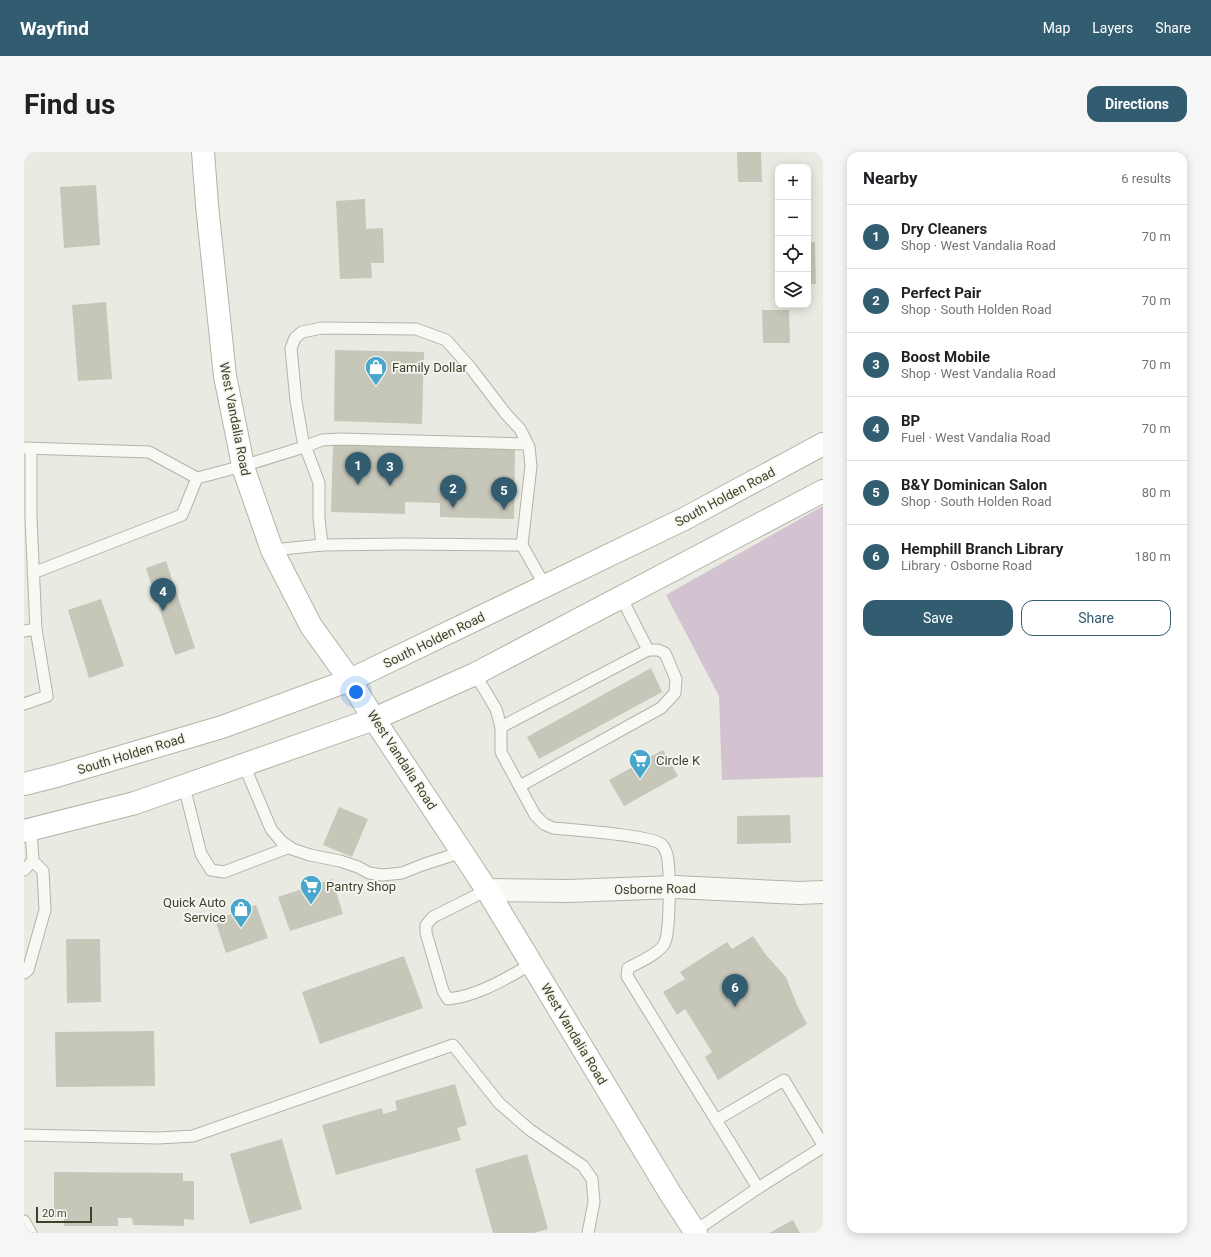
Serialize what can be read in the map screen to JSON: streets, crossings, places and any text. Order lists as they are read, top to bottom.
{
  "streets": {
    "main road": ["West Vandalia Road", "South Holden Road"],
    "street": ["Osborne Road"]
  },
  "crossings": [
    ["West Vandalia Road", "South Holden Road"],
    ["West Vandalia Road", "Osborne Road"]
  ],
  "places": {
    "shop": ["Family Dollar", "Quick Auto Service"],
    "supermarket": ["Circle K", "Pantry Shop"]
  },
  "scale_bar": "20 m",
  "page": {
    "header": "Wayfind",
    "nav": ["Map", "Layers", "Share"],
    "buttons": [
      "Directions",
      ["Save", "Share"]
    ],
    "title": "Find us",
    "heading": ["Nearby", "6 results"],
    "map_buttons": ["+", "−"],
    "list": [
      {
        "mark": "1",
        "name": "Dry Cleaners",
        "note": "Shop · West Vandalia Road",
        "value": "70 m"
      },
      {
        "mark": "2",
        "name": "Perfect Pair",
        "note": "Shop · South Holden Road",
        "value": "70 m"
      },
      {
        "mark": "3",
        "name": "Boost Mobile",
        "note": "Shop · West Vandalia Road",
        "value": "70 m"
      },
      {
        "mark": "4",
        "name": "BP",
        "note": "Fuel · West Vandalia Road",
        "value": "70 m"
      },
      {
        "mark": "5",
        "name": "B&Y Dominican Salon",
        "note": "Shop · South Holden Road",
        "value": "80 m"
      },
      {
        "mark": "6",
        "name": "Hemphill Branch Library",
        "note": "Library · Osborne Road",
        "value": "180 m"
      }
    ],
    "pins": [
      "1",
      "3",
      "2",
      "5",
      "4",
      "6"
    ],
    "scale": "20 m"
  }
}
